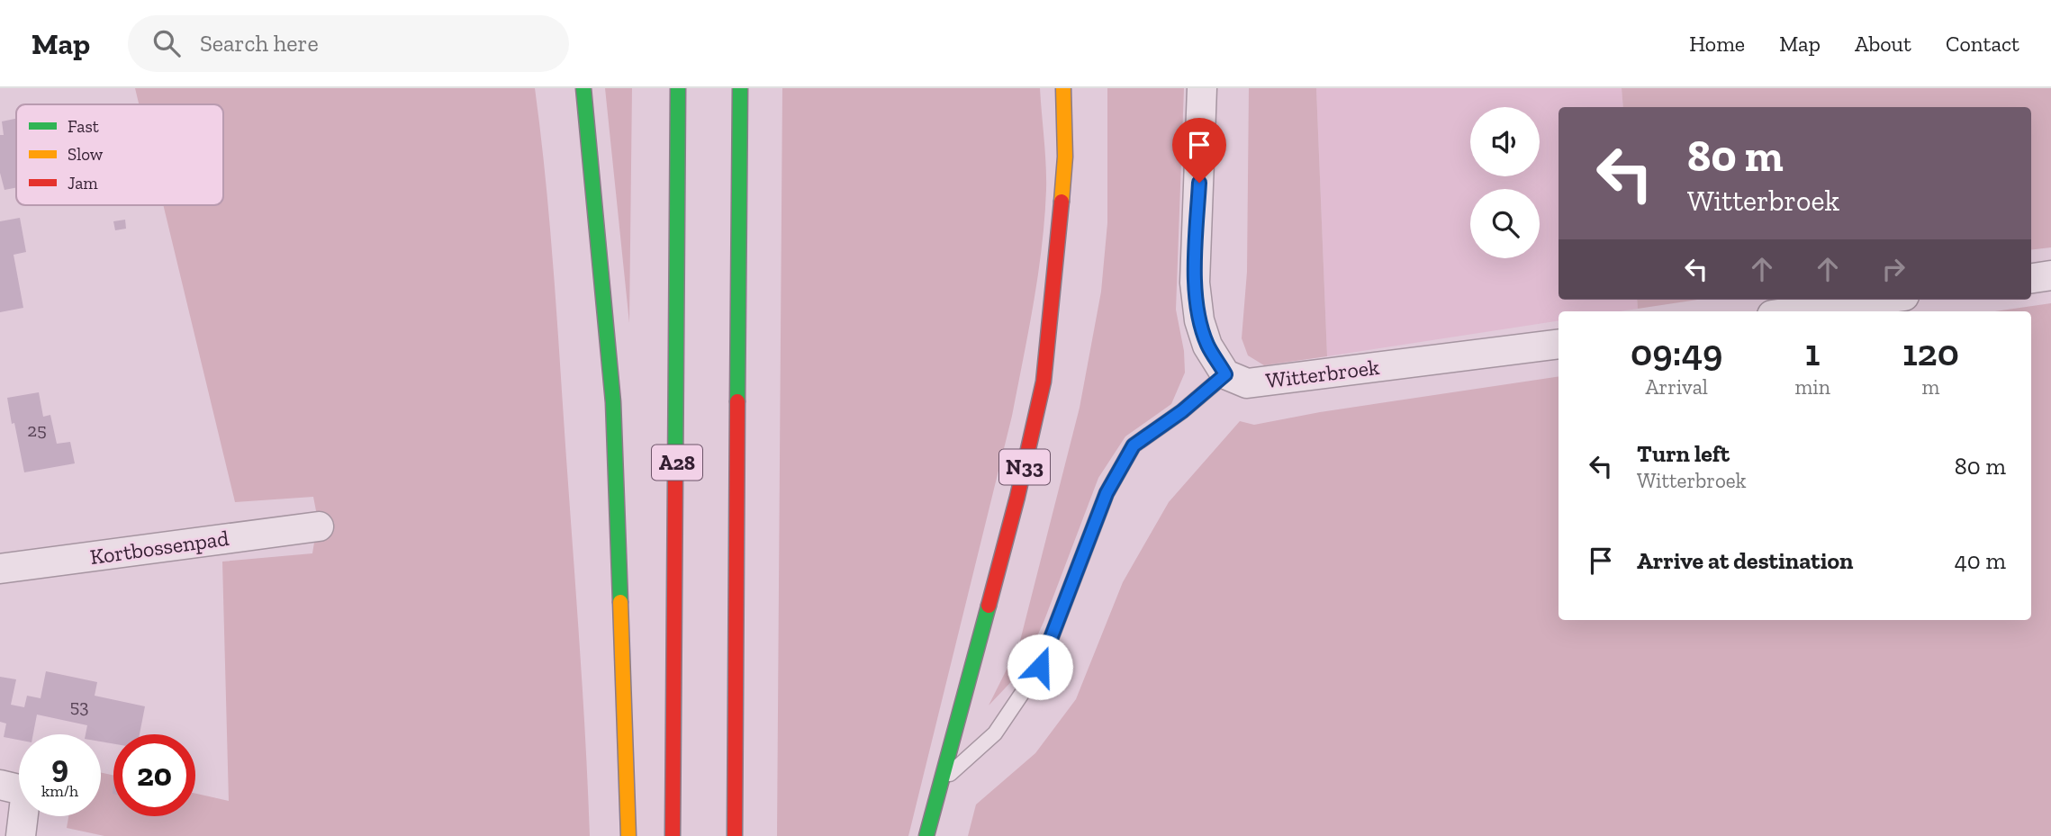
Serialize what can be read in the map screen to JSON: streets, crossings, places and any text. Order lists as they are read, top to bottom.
{
  "streets": {
    "highway": ["A28", "N33"],
    "street": ["Witterbroek", "Kortbossenpad"]
  },
  "house_numbers": ["25", "53"],
  "legend": ["Fast", "Slow", "Jam"],
  "page": {
    "header": "Map",
    "search": "Search here",
    "nav": [
      "Home",
      "Map",
      "About",
      "Contact"
    ],
    "turn": ["80 m", "Witterbroek"],
    "eta": [
      "09:49",
      "Arrival",
      "1",
      "min",
      "120",
      "m"
    ],
    "list": [
      {
        "name": "Turn left",
        "note": "Witterbroek",
        "value": "80 m"
      },
      {
        "name": "Arrive at destination",
        "value": "40 m"
      }
    ],
    "speed": "9 km/h",
    "limit": "20"
  }
}
